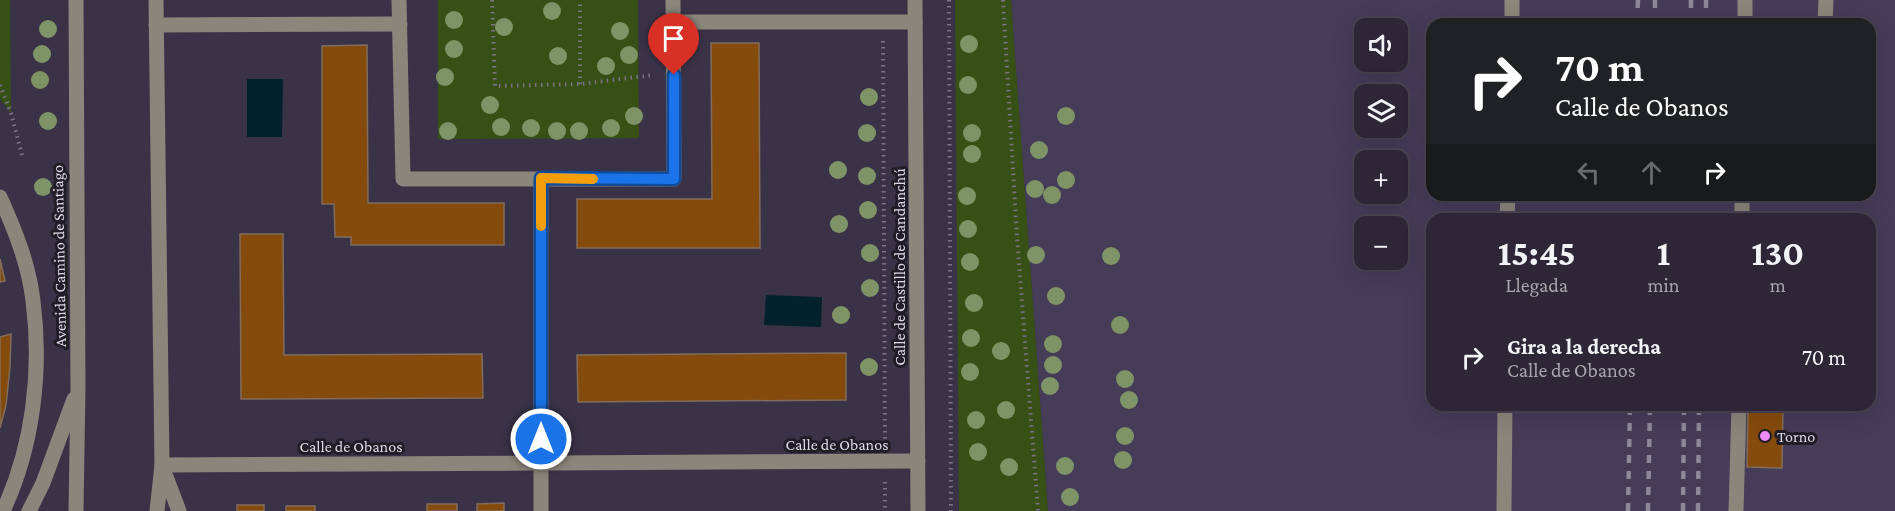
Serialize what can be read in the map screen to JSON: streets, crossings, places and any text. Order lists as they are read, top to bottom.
{
  "streets": {
    "street": ["Avenida Camino de Santiago", "Calle de Castillo de Candanchú", "Calle de Obanos"]
  },
  "crossings": [
    ["Calle de Castillo de Candanchú", "Calle de Obanos"]
  ],
  "places": ["Torno"],
  "page": {
    "map_buttons": ["+", "−"],
    "turn": ["70 m", "Calle de Obanos"],
    "eta": [
      "15:45",
      "Llegada",
      "1",
      "min",
      "130",
      "m"
    ],
    "list": [
      {
        "name": "Gira a la derecha",
        "note": "Calle de Obanos",
        "value": "70 m"
      }
    ]
  }
}
